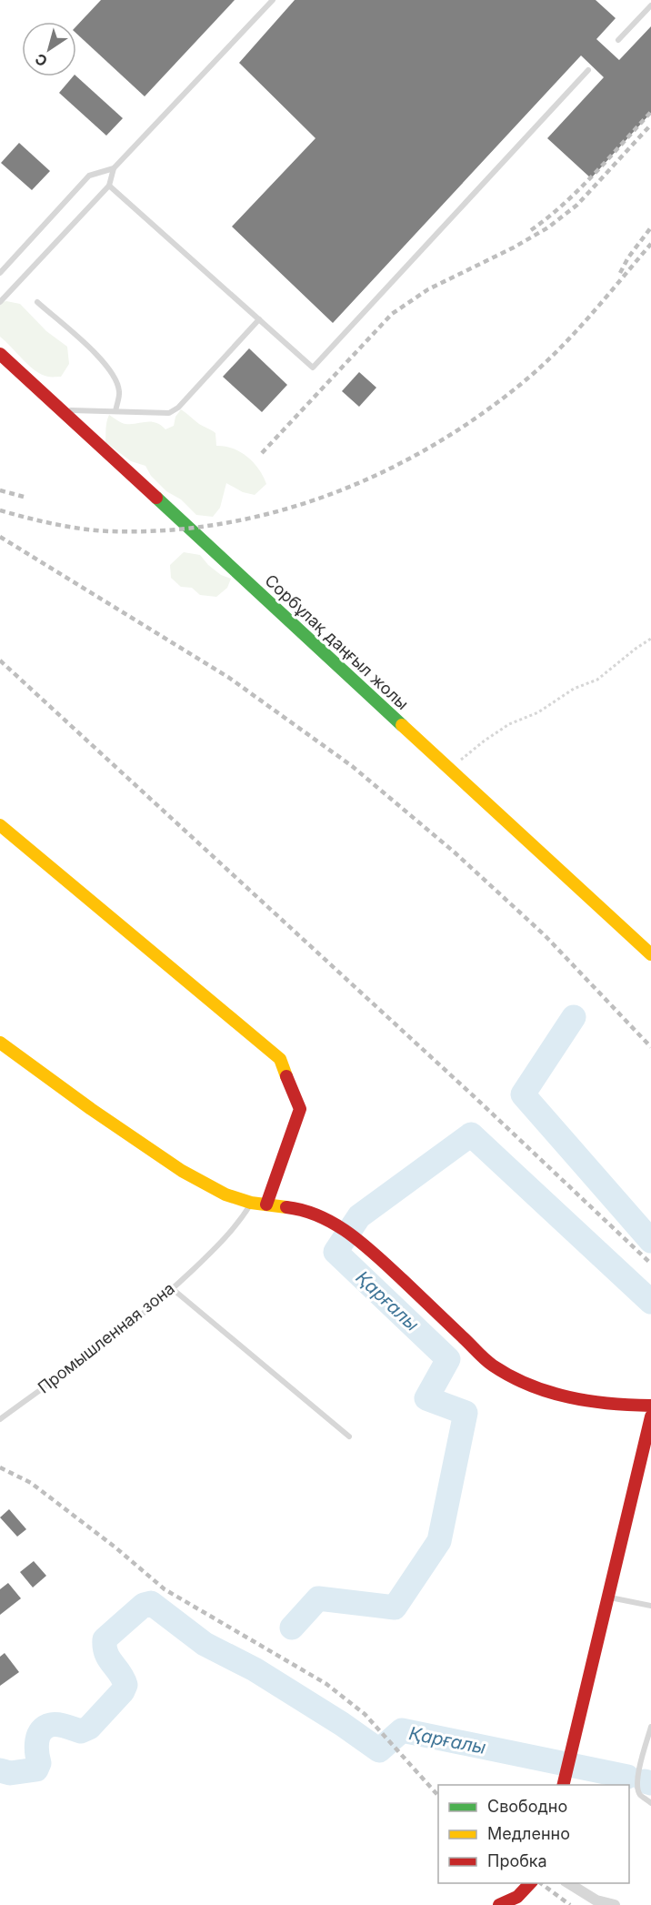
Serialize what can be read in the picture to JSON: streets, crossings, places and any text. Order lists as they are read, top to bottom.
{
  "streets": {
    "street": ["Сорбұлақ даңғыл жолы"],
    "lane": ["Промышленная зона"]
  },
  "water": ["Қарғалы"],
  "legend": ["Свободно", "Медленно", "Пробка"],
  "north": "bottom left"
}
